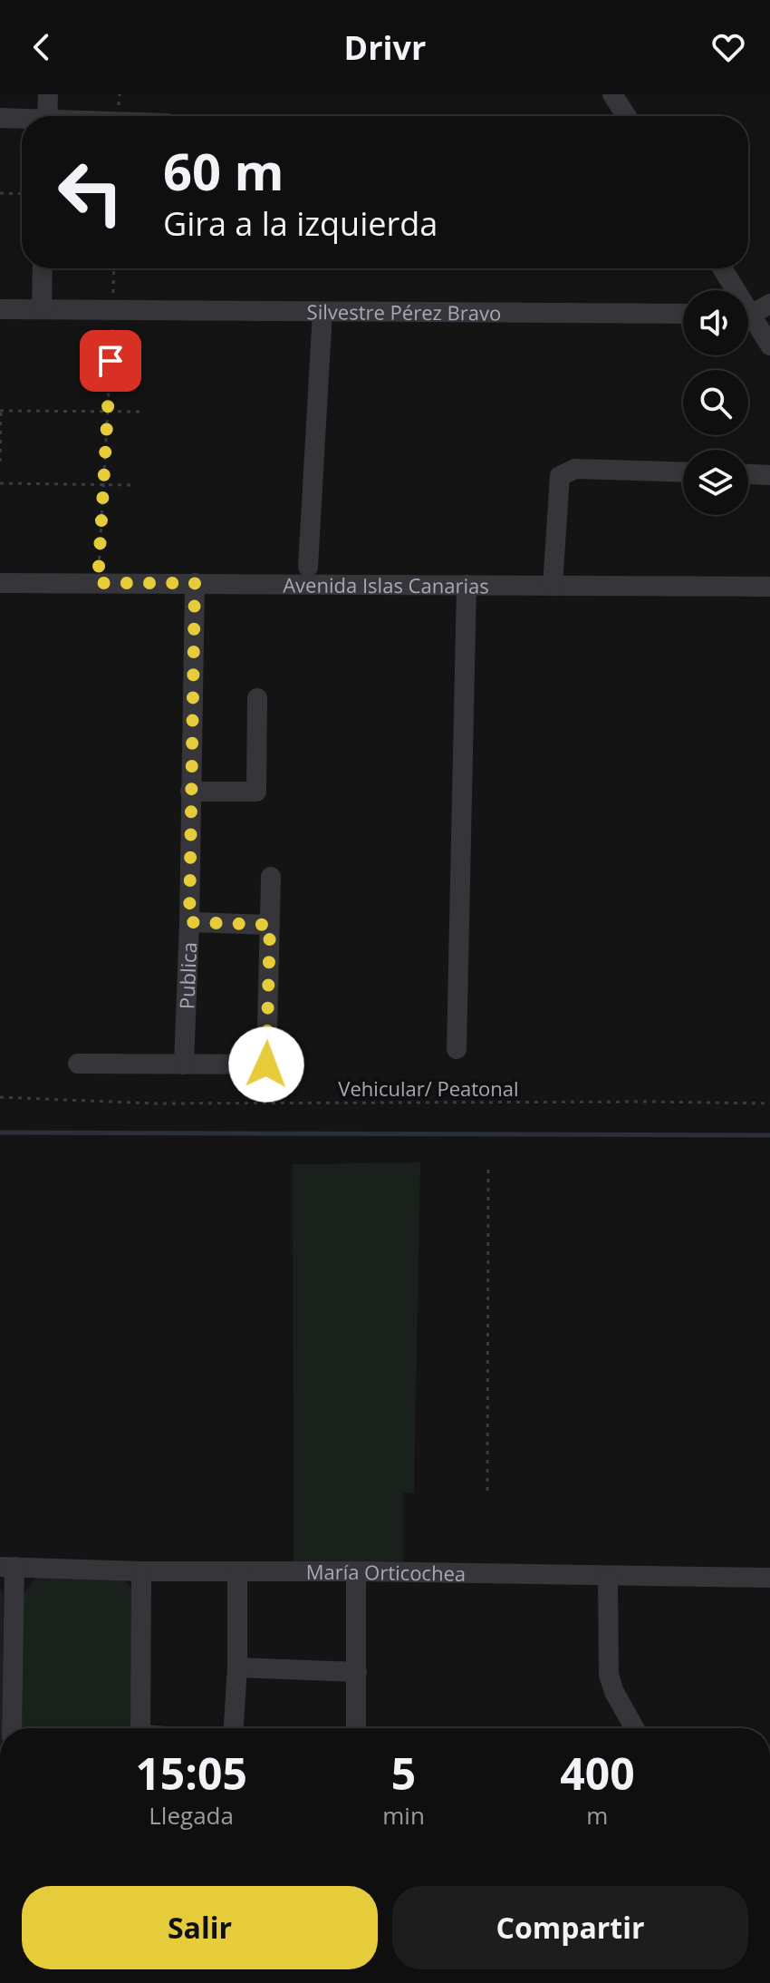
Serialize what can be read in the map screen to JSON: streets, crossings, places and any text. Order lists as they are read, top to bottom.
{
  "streets": {
    "street": [
      "Silvestre Pérez Bravo",
      "Avenida Islas Canarias",
      "Publica",
      "María Orticochea"
    ],
    "path": ["Vehicular/ Peatonal"]
  },
  "crossings": [
    ["Avenida Islas Canarias", "Publica"]
  ],
  "page": {
    "header": "Drivr",
    "turn": ["60 m", "Gira a la izquierda"],
    "eta": [
      "15:05",
      "Llegada",
      "5",
      "min",
      "400",
      "m"
    ],
    "buttons": ["Salir", "Compartir"]
  }
}
